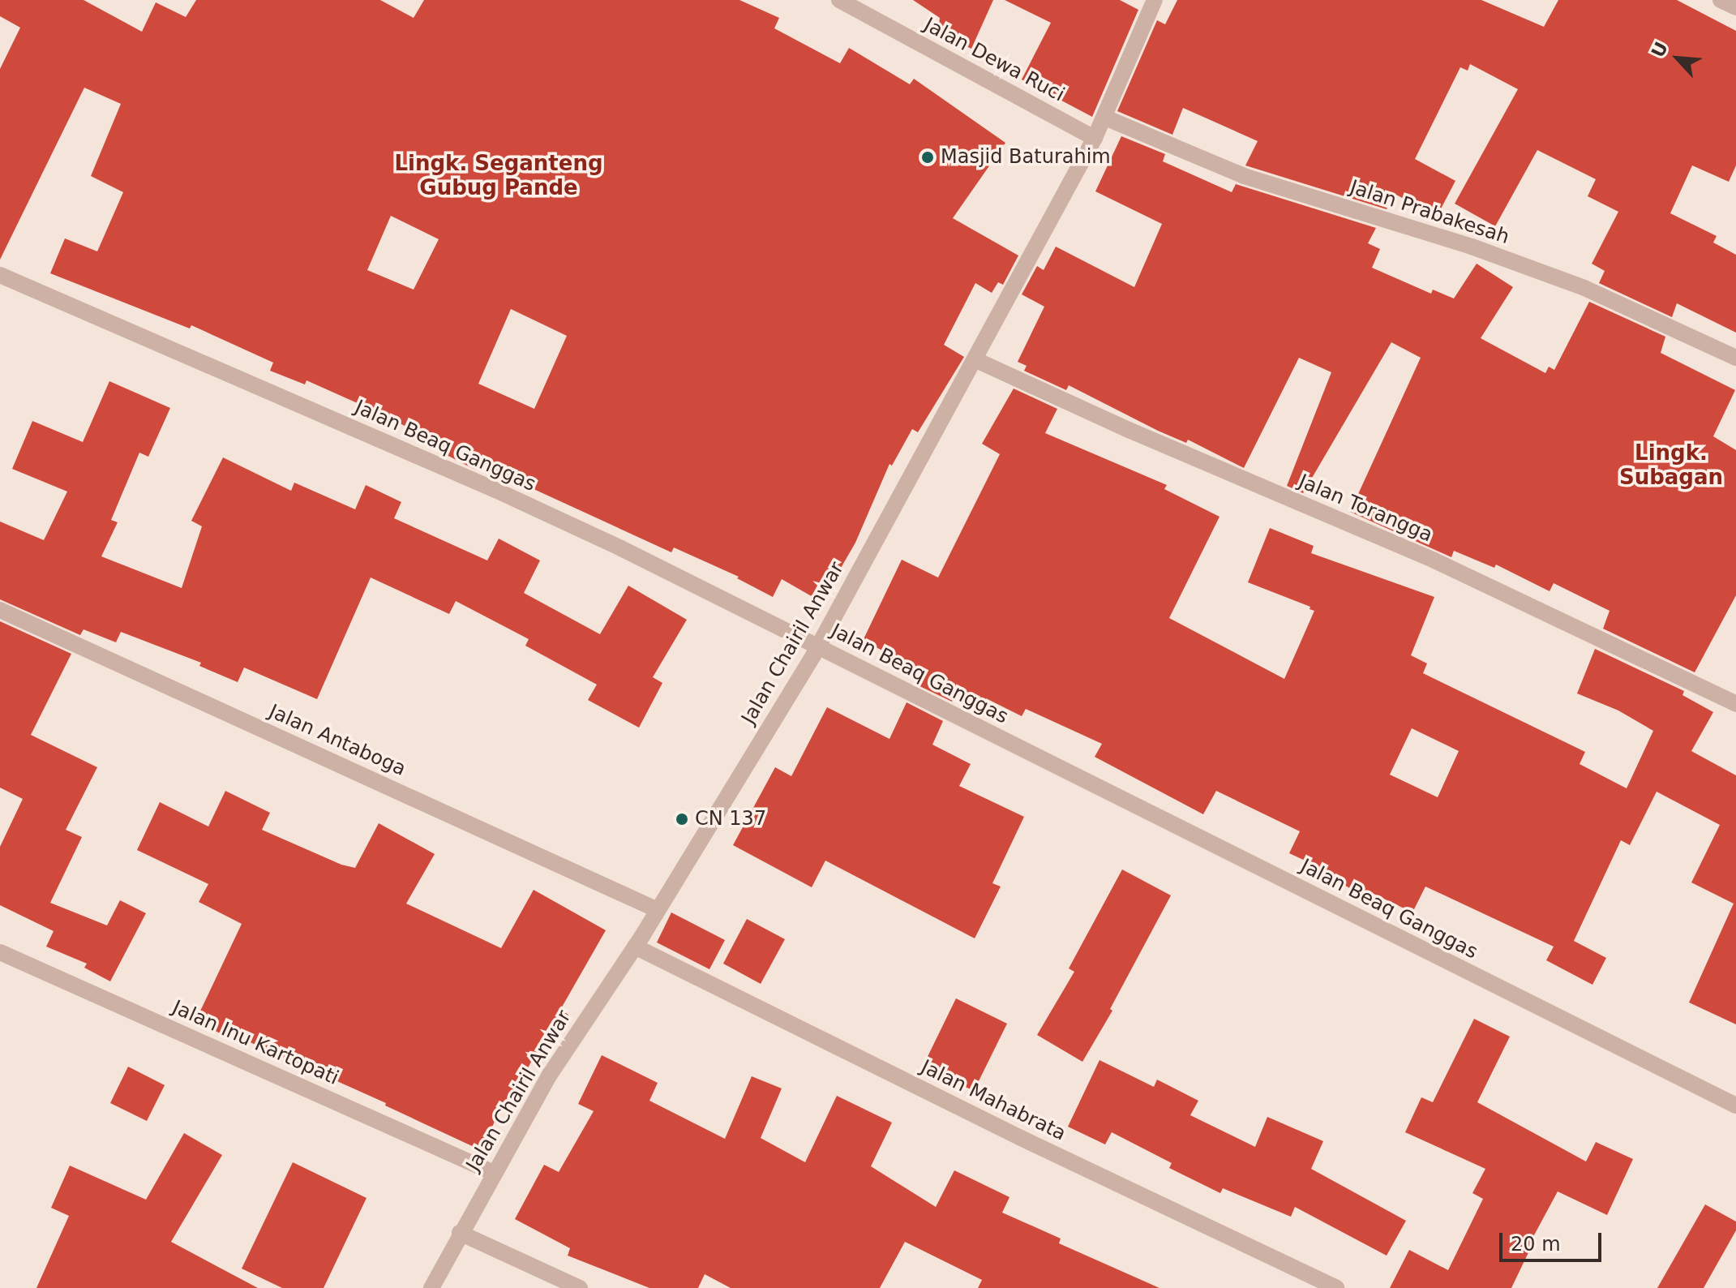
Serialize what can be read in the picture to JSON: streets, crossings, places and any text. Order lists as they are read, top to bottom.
{
  "streets": {
    "street": [
      "Jalan Dewa Ruci",
      "Jalan Prabakesah",
      "Jalan Beaq Ganggas",
      "Jalan Torangga",
      "Jalan Chairil Anwar",
      "Jalan Antaboga",
      "Jalan Inu Kartopati",
      "Jalan Mahabrata"
    ]
  },
  "crossings": [
    ["Jalan Dewa Ruci", "Jalan Chairil Anwar"],
    ["Jalan Prabakesah", "Jalan Chairil Anwar"],
    ["Jalan Beaq Ganggas", "Jalan Chairil Anwar"],
    ["Jalan Torangga", "Jalan Chairil Anwar"],
    ["Jalan Chairil Anwar", "Jalan Antaboga"],
    ["Jalan Chairil Anwar", "Jalan Inu Kartopati"],
    ["Jalan Chairil Anwar", "Jalan Mahabrata"]
  ],
  "districts": ["Lingk. Seganteng Gubug Pande", "Lingk. Subagan"],
  "places": ["Masjid Baturahim", "CN 137"],
  "scale_bar": "20 m",
  "north": "top left"
}
